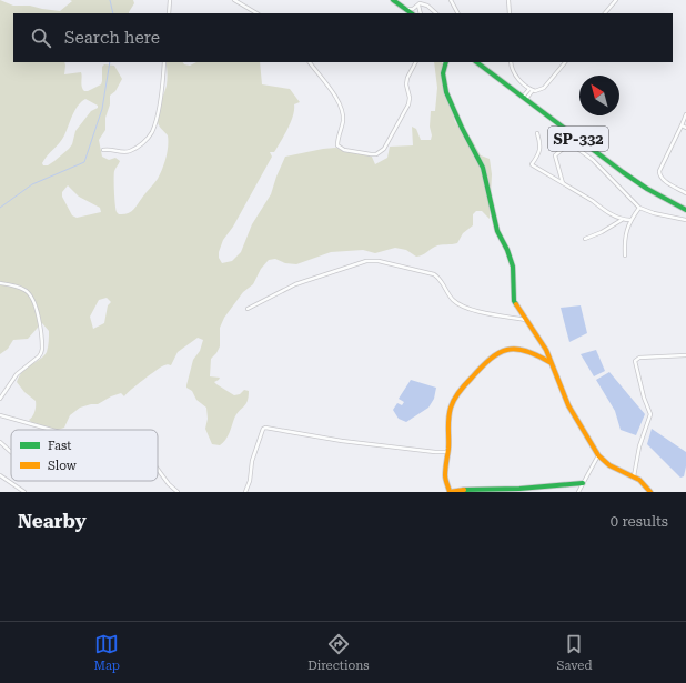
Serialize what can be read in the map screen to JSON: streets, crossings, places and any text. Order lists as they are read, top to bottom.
{
  "streets": {
    "street": ["SP-332"]
  },
  "legend": ["Fast", "Slow"],
  "north": "top left",
  "page": {
    "search": "Search here",
    "heading": ["Nearby", "0 results"],
    "nav": ["Map", "Directions", "Saved"]
  }
}
